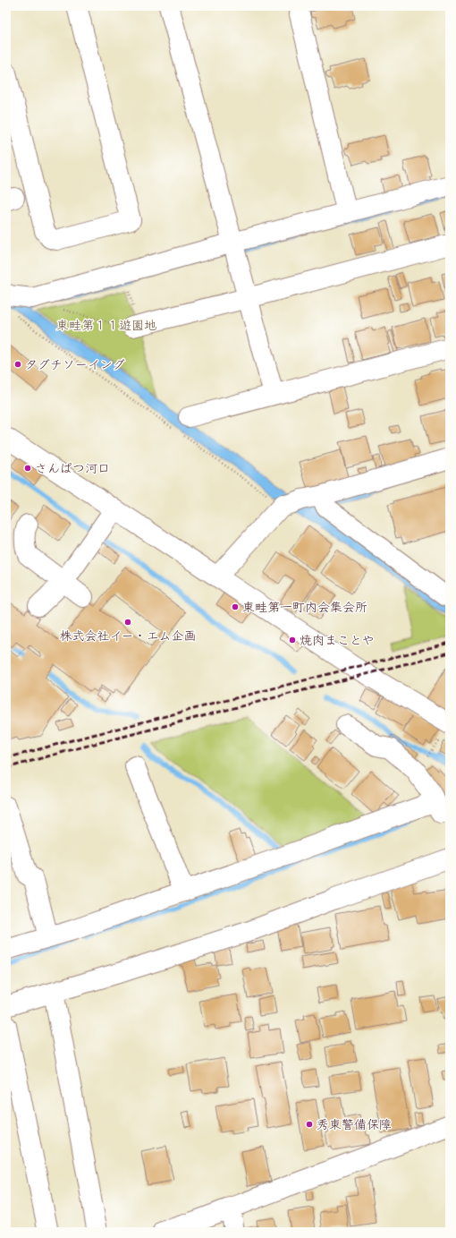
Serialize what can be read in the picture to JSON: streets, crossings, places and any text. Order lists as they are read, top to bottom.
{
  "parks": ["東畦第１１遊園地"],
  "places": [
    "タグチソーイング",
    "さんぱつ河口",
    "東畦第一町内会集会所",
    "株式会社イー・エム企画",
    "焼肉まことや",
    "秀東警備保障"
  ]
}
